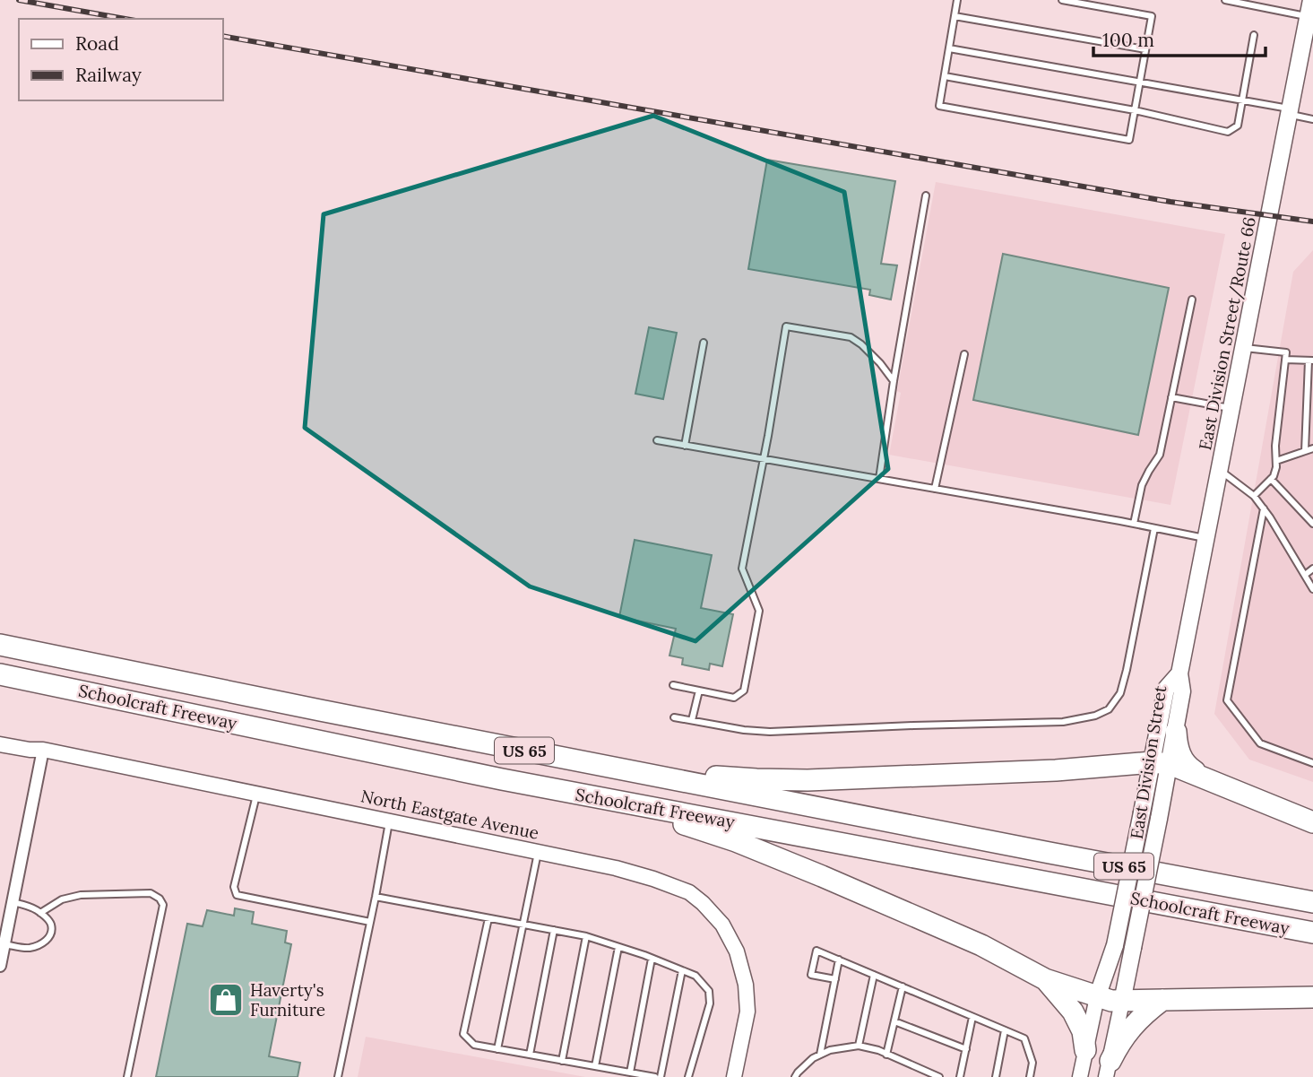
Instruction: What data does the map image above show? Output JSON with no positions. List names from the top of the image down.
{
  "streets": {
    "highway": ["Schoolcraft Freeway", "US 65"],
    "main road": ["East Division Street/Route 66", "East Division Street"],
    "street": ["North Eastgate Avenue"]
  },
  "crossings": [
    ["East Division Street/Route 66", "East Division Street"]
  ],
  "places": {
    "shop": ["Haverty's Furniture"]
  },
  "legend": ["Road", "Railway"],
  "scale_bar": "100 m"
}
